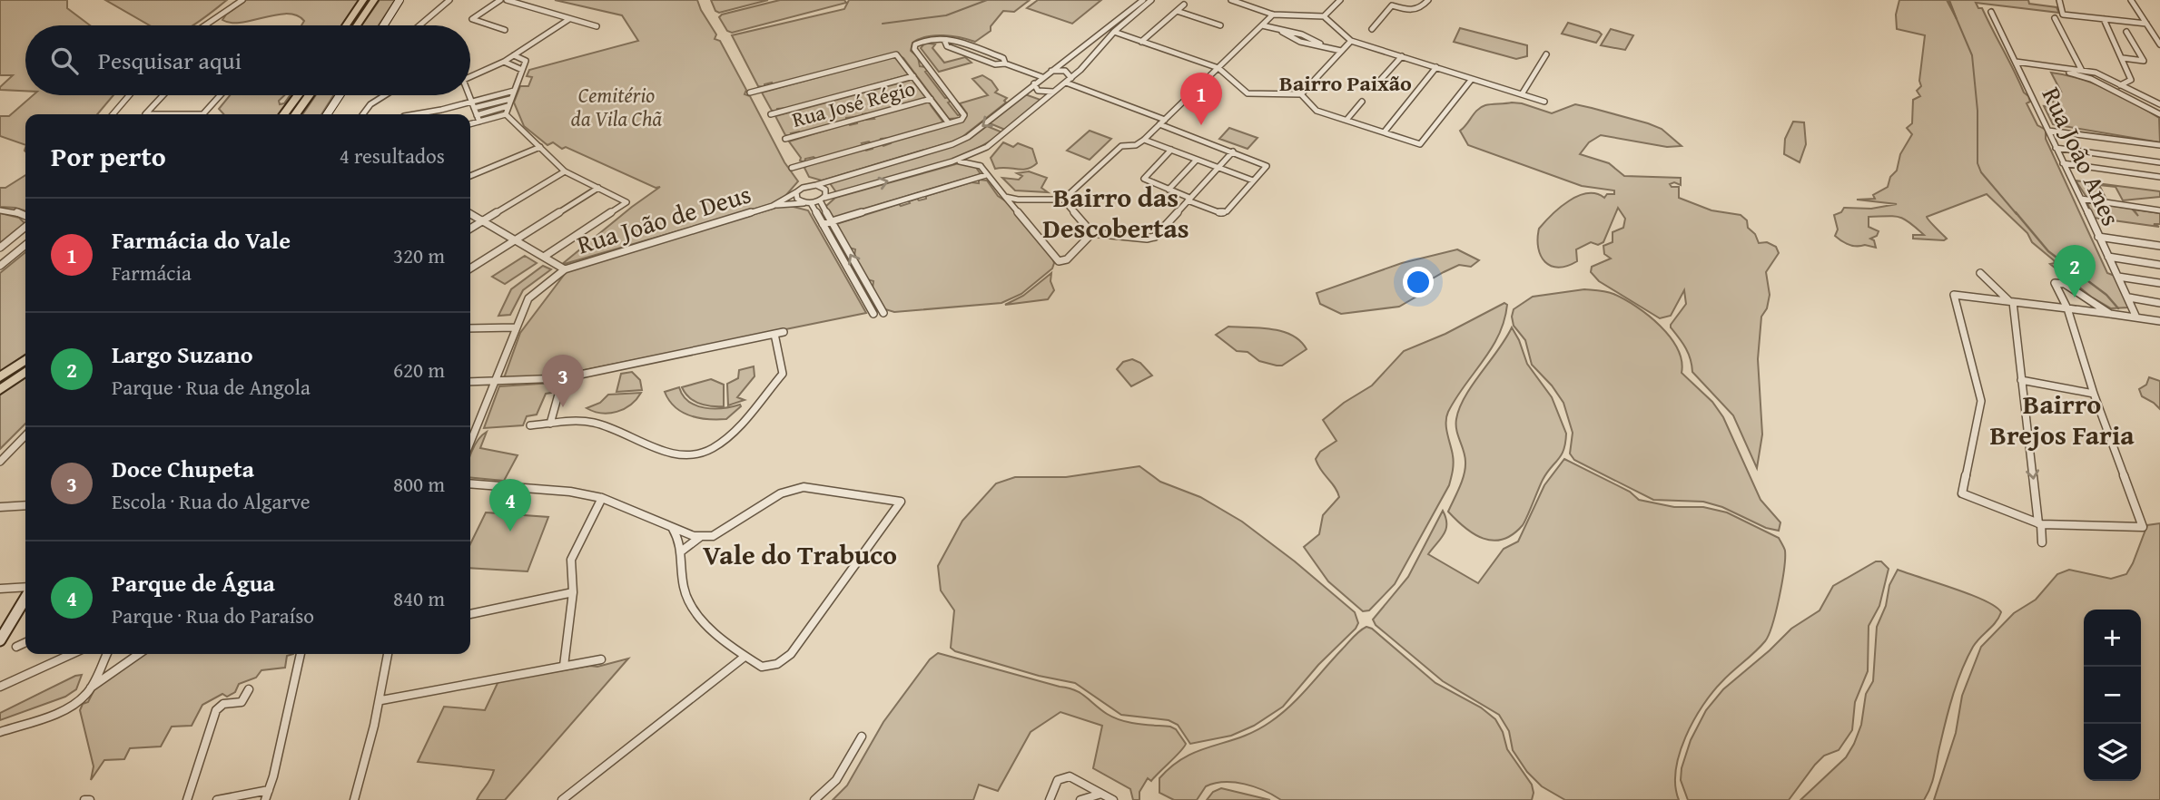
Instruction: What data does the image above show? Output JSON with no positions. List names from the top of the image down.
{
  "streets": {
    "street": ["Rua José Régio", "Rua João Anes", "Rua João de Deus"]
  },
  "districts": [
    "Bairro Paixão",
    "Bairro das Descobertas",
    "Bairro Brejos Faria",
    "Vale do Trabuco"
  ],
  "parks": ["Cemitério da Vila Chã"],
  "page": {
    "search": "Pesquisar aqui",
    "pins": [
      "1",
      "2",
      "3",
      "4"
    ],
    "heading": ["Por perto", "4 resultados"],
    "list": [
      {
        "mark": "1",
        "name": "Farmácia do Vale",
        "note": "Farmácia",
        "value": "320 m"
      },
      {
        "mark": "2",
        "name": "Largo Suzano",
        "note": "Parque · Rua de Angola",
        "value": "620 m"
      },
      {
        "mark": "3",
        "name": "Doce Chupeta",
        "note": "Escola · Rua do Algarve",
        "value": "800 m"
      },
      {
        "mark": "4",
        "name": "Parque de Água",
        "note": "Parque · Rua do Paraíso",
        "value": "840 m"
      }
    ],
    "map_buttons": ["+", "−"]
  }
}
